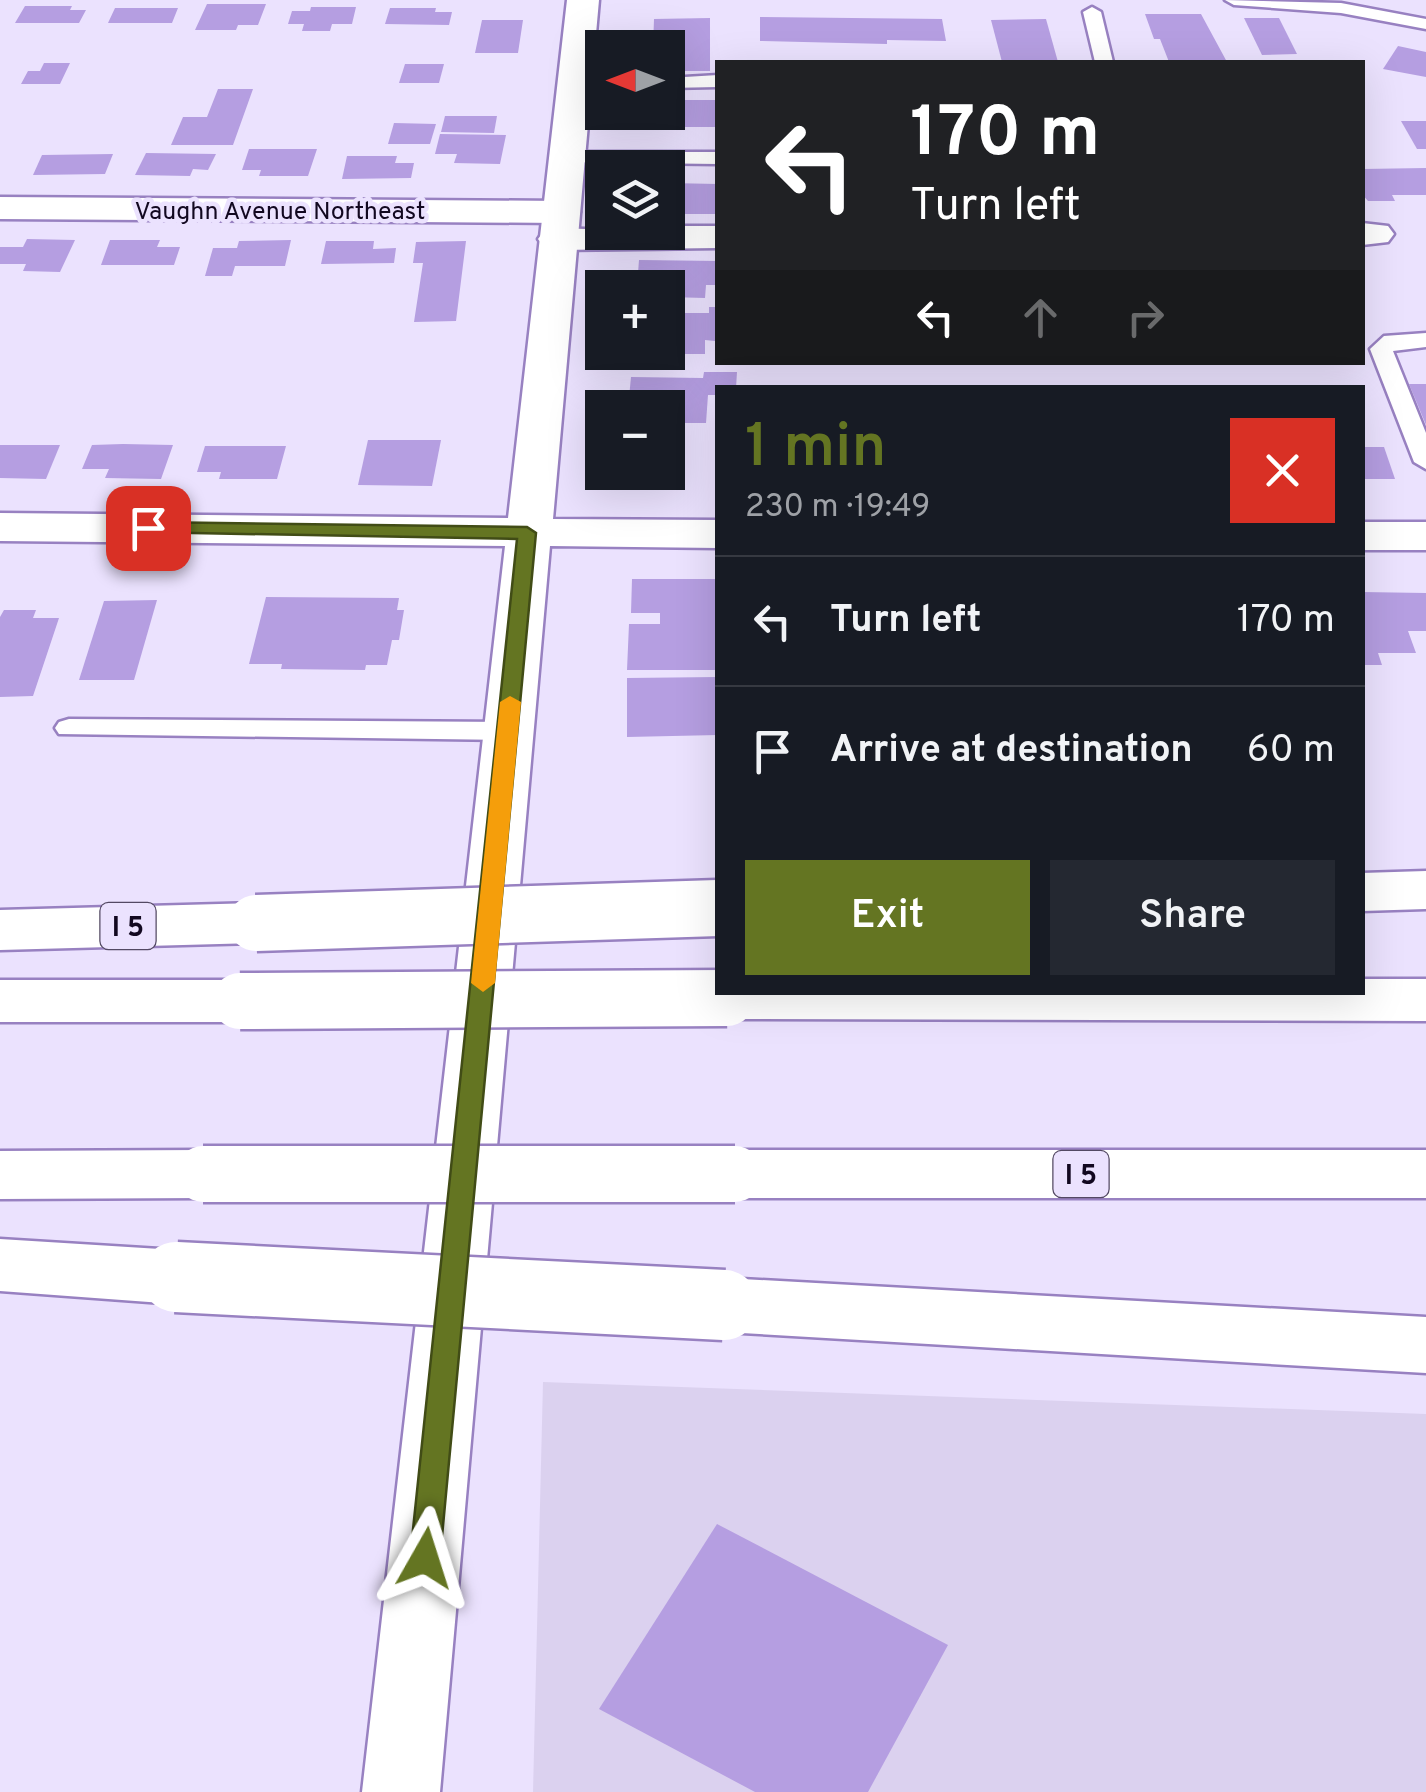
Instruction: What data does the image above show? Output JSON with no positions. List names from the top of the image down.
{
  "streets": {
    "main road": ["Vaughn Avenue Northeast", "I 5"]
  },
  "north": "left",
  "page": {
    "map_buttons": ["+", "−"],
    "turn": ["170 m", "Turn left"],
    "heading": ["1 min", "230 m · 19:49"],
    "list": [
      {
        "name": "Turn left",
        "value": "170 m"
      },
      {
        "name": "Arrive at destination",
        "value": "60 m"
      }
    ],
    "buttons": ["Exit", "Share"]
  }
}
